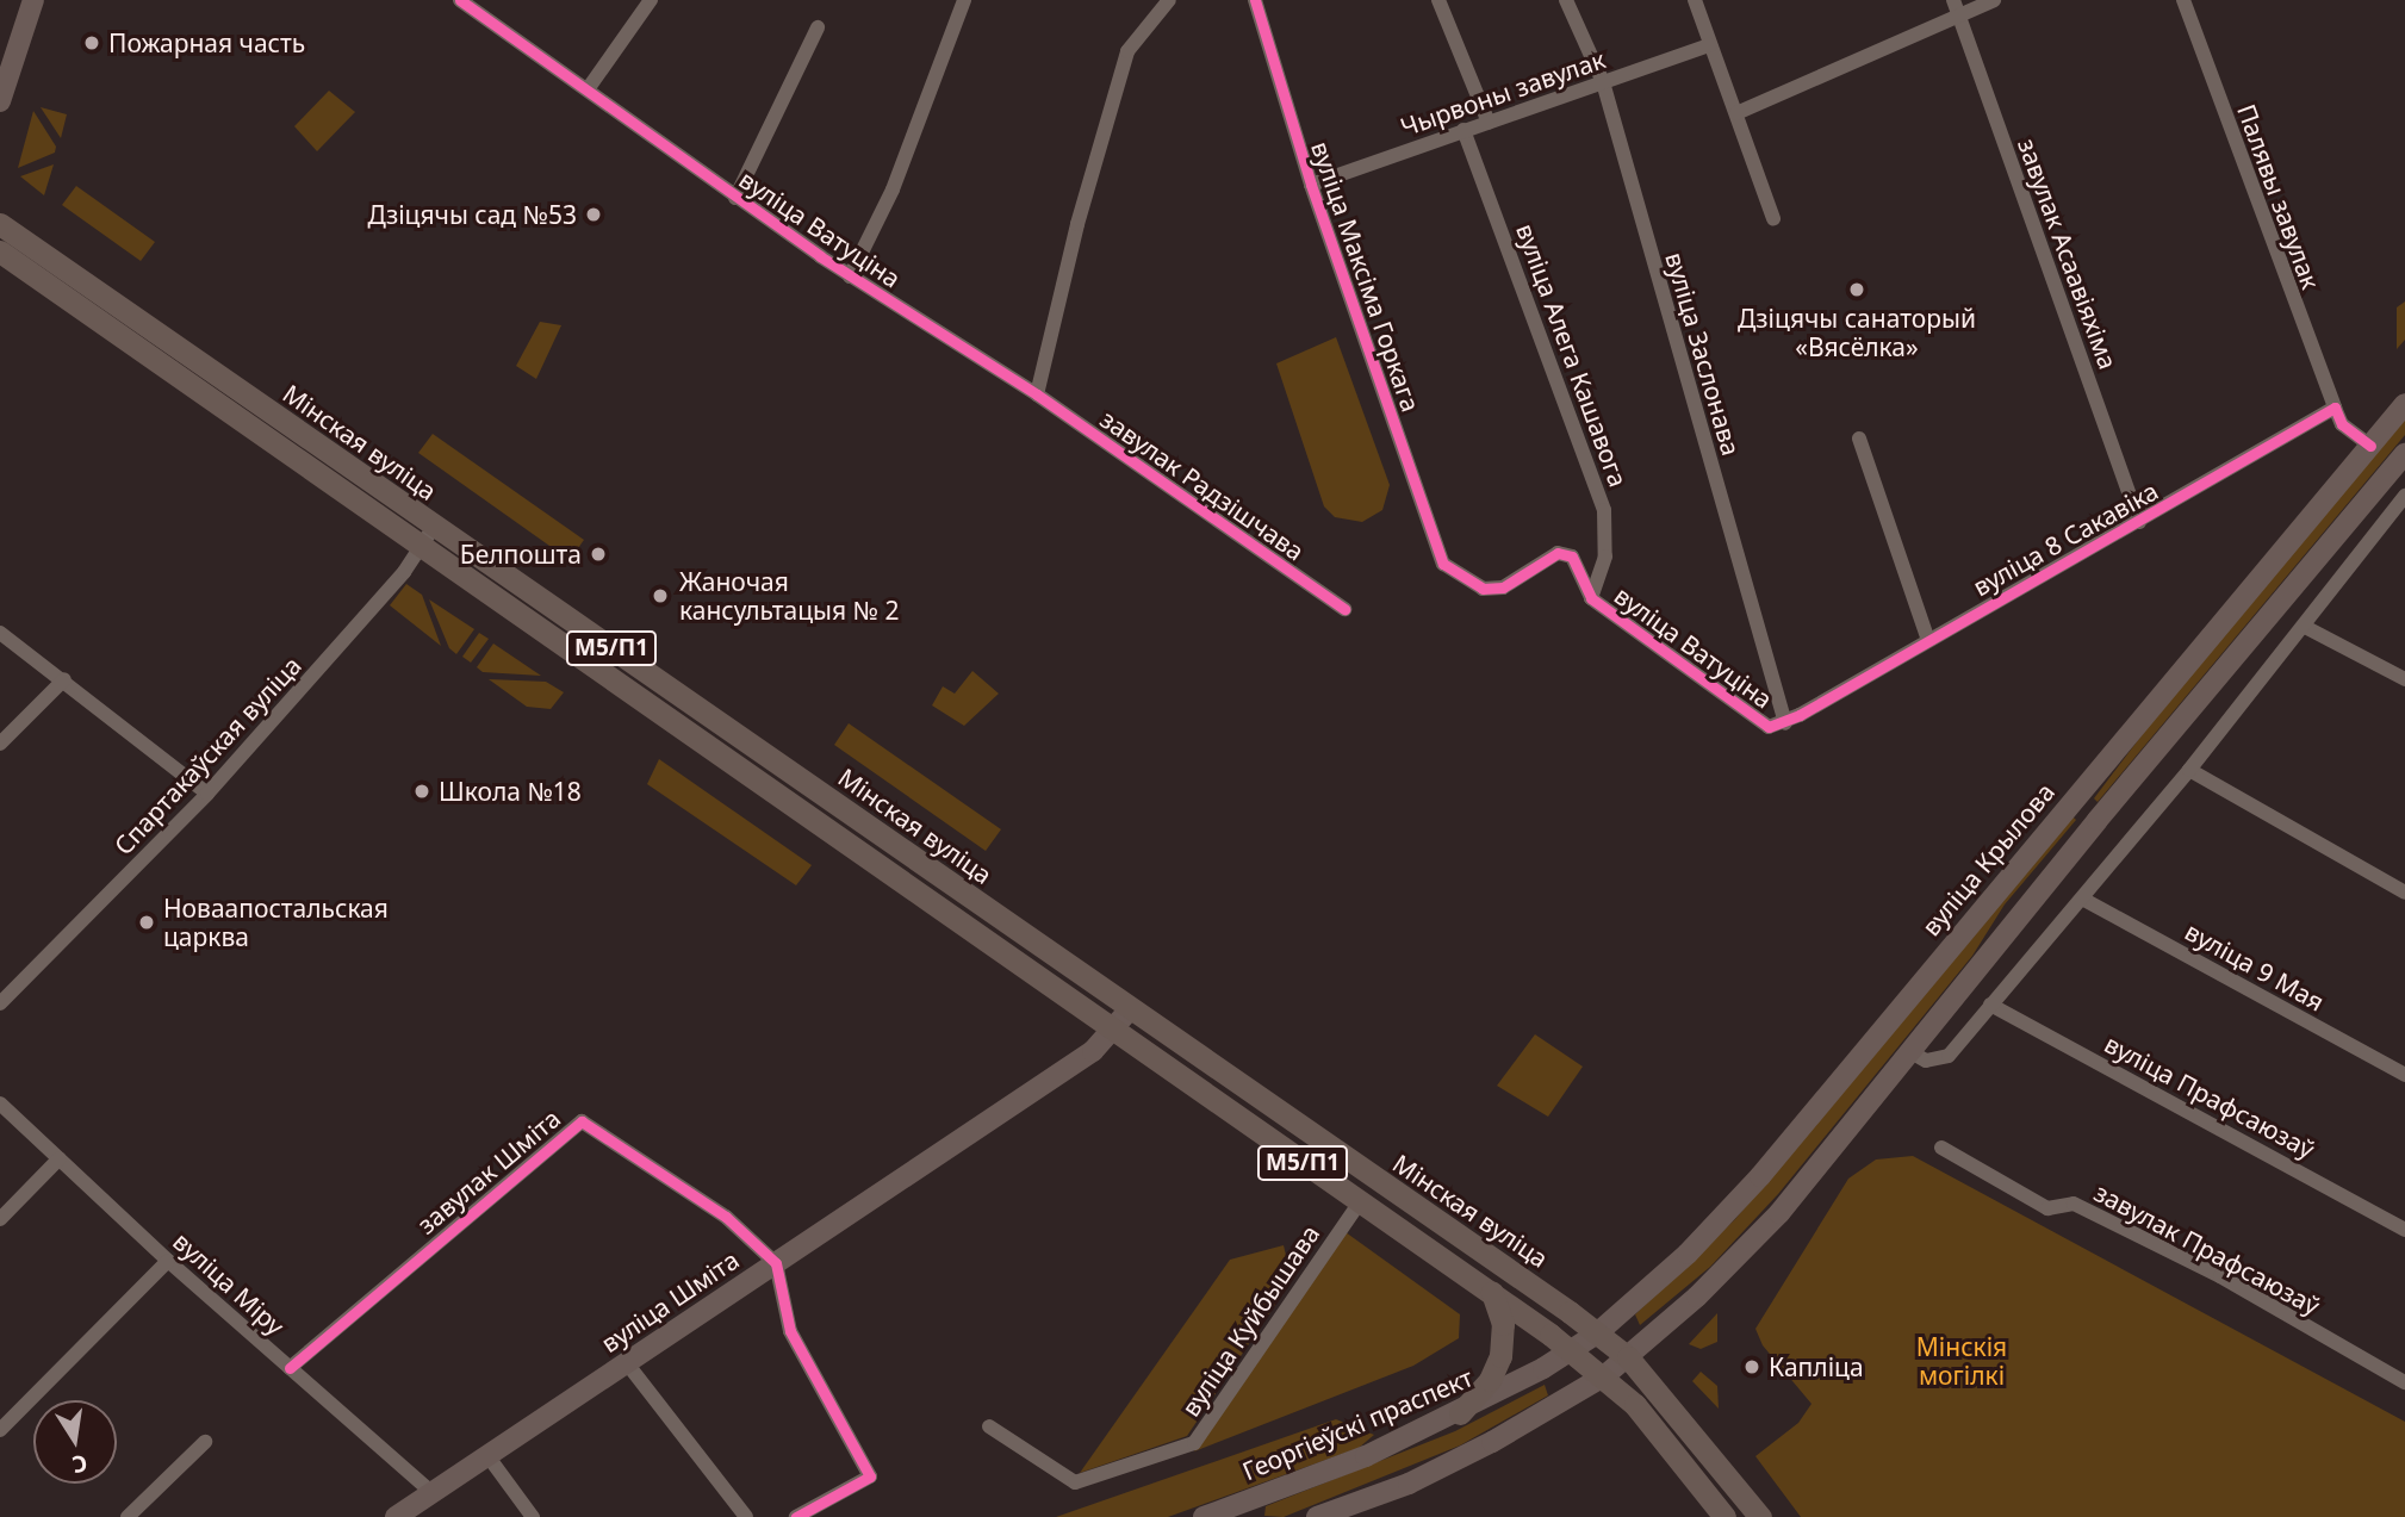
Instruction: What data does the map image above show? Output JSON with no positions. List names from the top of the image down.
{
  "streets": {
    "main road": [
      "Мінская вуліца",
      "М5/П1",
      "вуліца Крылова",
      "вуліца Шміта",
      "Георгіеўскі праспект"
    ],
    "street": [
      "Чырвоны завулак",
      "Палявы завулак",
      "вуліца Ватуціна",
      "завулак Асаавіяхіма",
      "вуліца Максіма Горкага",
      "вуліца Заслонава",
      "вуліца Алега Кашавога",
      "завулак Радзішчава",
      "вуліца 8 Сакавіка",
      "Спартакаўская вуліца",
      "вуліца 9 Мая",
      "вуліца Прафсаюзаў",
      "завулак Шміта",
      "завулак Прафсаюзаў",
      "вуліца Міру",
      "вуліца Куйбышава"
    ]
  },
  "crossings": [
    ["Чырвоны завулак", "вуліца Максіма Горкага"],
    ["Чырвоны завулак", "вуліца Заслонава"],
    ["Чырвоны завулак", "вуліца Алега Кашавога"],
    ["Палявы завулак", "вуліца 8 Сакавіка"],
    ["вуліца Ватуціна", "вуліца Максіма Горкага"],
    ["вуліца Ватуціна", "вуліца Алега Кашавога"],
    ["вуліца Ватуціна", "завулак Радзішчава"],
    ["вуліца Ватуціна", "вуліца 8 Сакавіка"],
    ["завулак Асаавіяхіма", "вуліца 8 Сакавіка"],
    ["вуліца Заслонава", "вуліца 8 Сакавіка"],
    ["Мінская вуліца", "Спартакаўская вуліца"],
    ["Мінская вуліца", "вуліца Крылова"],
    ["Мінская вуліца", "вуліца Шміта"],
    ["Мінская вуліца", "вуліца Куйбышава"],
    ["Мінская вуліца", "Георгіеўскі праспект"],
    ["вуліца Крылова", "Георгіеўскі праспект"],
    ["завулак Шміта", "вуліца Міру"],
    ["завулак Шміта", "вуліца Шміта"],
    ["вуліца Міру", "вуліца Шміта"]
  ],
  "parks": ["Мінскія могілкі"],
  "places": [
    "Пожарная часть",
    "Дзіцячы сад №53",
    "Дзіцячы санаторый «Вясёлка»",
    "Белпошта",
    "Жаночая кансультацыя № 2",
    "Школа №18",
    "Новаапостальская царква",
    "Капліца"
  ],
  "north": "bottom"
}
